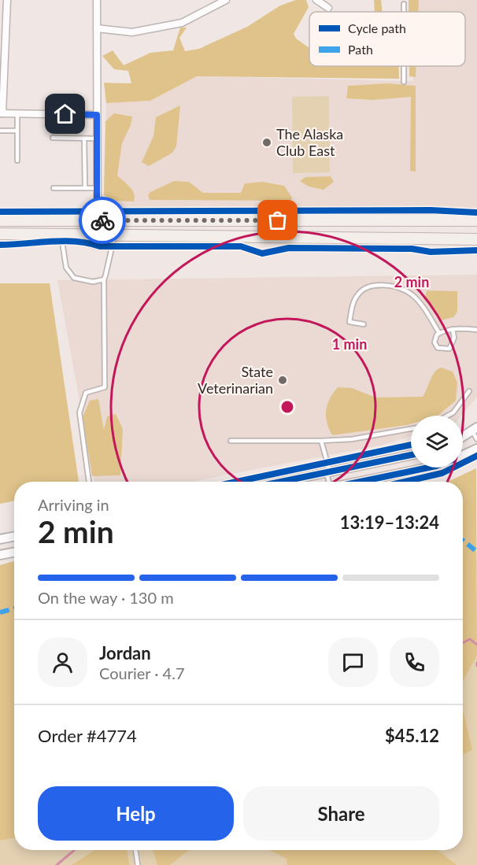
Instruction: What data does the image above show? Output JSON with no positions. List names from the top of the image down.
{
  "places": ["The Alaska Club East", "State Veterinarian"],
  "legend": ["Cycle path", "Path"],
  "page": {
    "heading": ["2 min", "Arriving in", "13:19–13:24"],
    "panel": [
      "Jordan",
      "Courier · 4.7",
      "Order #4774",
      "$45.12"
    ],
    "bar": "On the way · 130 m",
    "buttons": ["Help", "Share"]
  },
  "rings": ["2 min", "1 min"]
}
